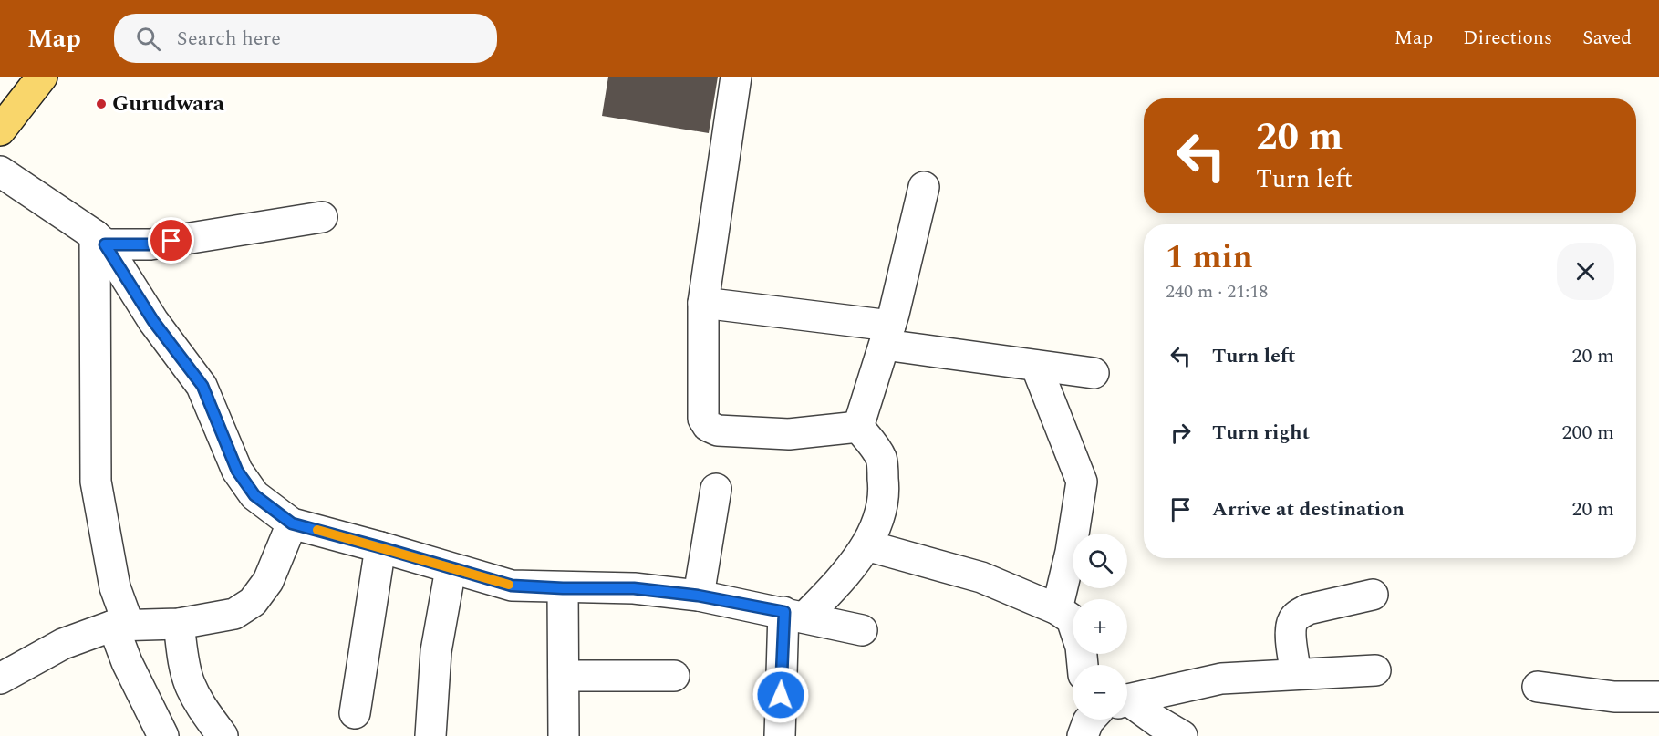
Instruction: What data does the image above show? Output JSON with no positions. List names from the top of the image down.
{
  "places": ["Gurudwara"],
  "page": {
    "header": "Map",
    "search": "Search here",
    "nav": ["Map", "Directions", "Saved"],
    "turn": ["20 m", "Turn left"],
    "heading": ["1 min", "240 m · 21:18"],
    "list": [
      {
        "name": "Turn left",
        "value": "20 m"
      },
      {
        "name": "Turn right",
        "value": "200 m"
      },
      {
        "name": "Arrive at destination",
        "value": "20 m"
      }
    ],
    "map_buttons": ["+", "−"]
  }
}
